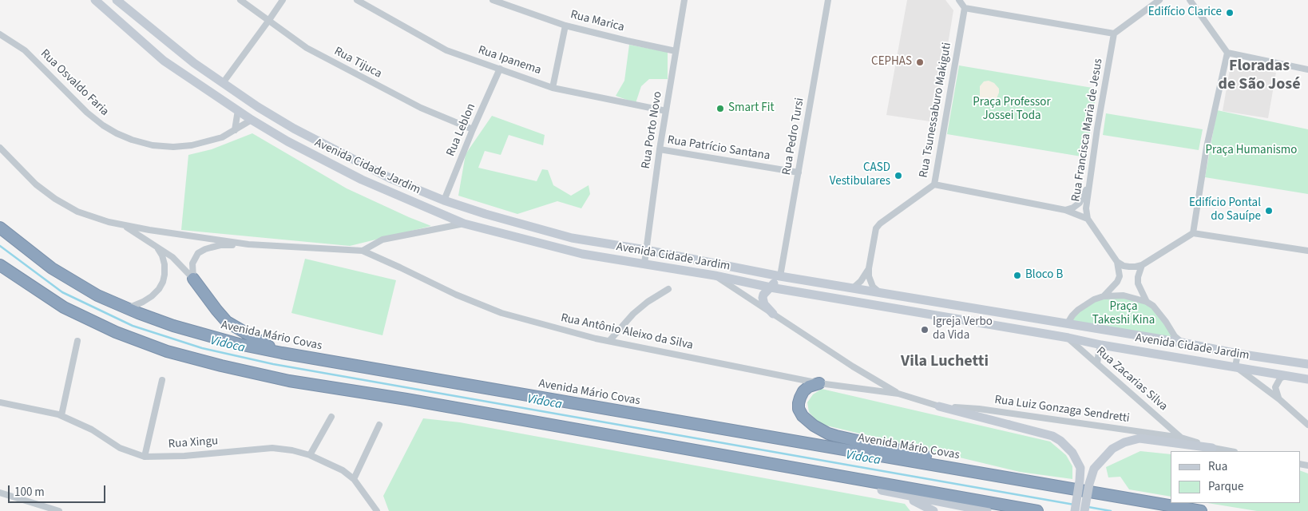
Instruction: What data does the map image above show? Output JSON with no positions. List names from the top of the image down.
{
  "streets": {
    "highway": ["Avenida Mário Covas"],
    "main road": ["Avenida Cidade Jardim"],
    "street": [
      "Rua Marica",
      "Rua Ipanema",
      "Rua Tijuca",
      "Rua Osvaldo Faria",
      "Rua Tsunessaburo Makiguti",
      "Rua Leblon",
      "Rua Porto Novo",
      "Rua Francisca Maria de Jesus",
      "Rua Pedro Tursi",
      "Rua Patrício Santana",
      "Rua Antônio Aleixo da Silva",
      "Rua Zacarias Silva",
      "Rua Luiz Gonzaga Sendretti",
      "Rua Xingu"
    ]
  },
  "crossings": [
    ["Rua Marica", "Rua Porto Novo"],
    ["Rua Ipanema", "Rua Leblon"],
    ["Rua Ipanema", "Rua Porto Novo"],
    ["Rua Tijuca", "Rua Leblon"],
    ["Rua Osvaldo Faria", "Avenida Cidade Jardim"],
    ["Rua Leblon", "Avenida Cidade Jardim"],
    ["Rua Porto Novo", "Rua Patrício Santana"],
    ["Rua Porto Novo", "Avenida Cidade Jardim"],
    ["Rua Pedro Tursi", "Rua Patrício Santana"],
    ["Rua Pedro Tursi", "Avenida Cidade Jardim"],
    ["Avenida Cidade Jardim", "Rua Zacarias Silva"],
    ["Rua Antônio Aleixo da Silva", "Rua Luiz Gonzaga Sendretti"],
    ["Rua Zacarias Silva", "Rua Luiz Gonzaga Sendretti"]
  ],
  "districts": ["Floradas de São José", "Vila Luchetti"],
  "water": ["Vidoca"],
  "parks": ["Praça Professor Jossei Toda", "Praça Humanismo", "Praça Takeshi Kina"],
  "places": [
    "Edifício Clarice",
    "CEPHAS",
    "Smart Fit",
    "CASD Vestibulares",
    "Edifício Pontal do Sauípe",
    "Bloco B",
    "Igreja Verbo da Vida"
  ],
  "legend": ["Rua", "Parque"],
  "scale_bar": "100 m"
}
